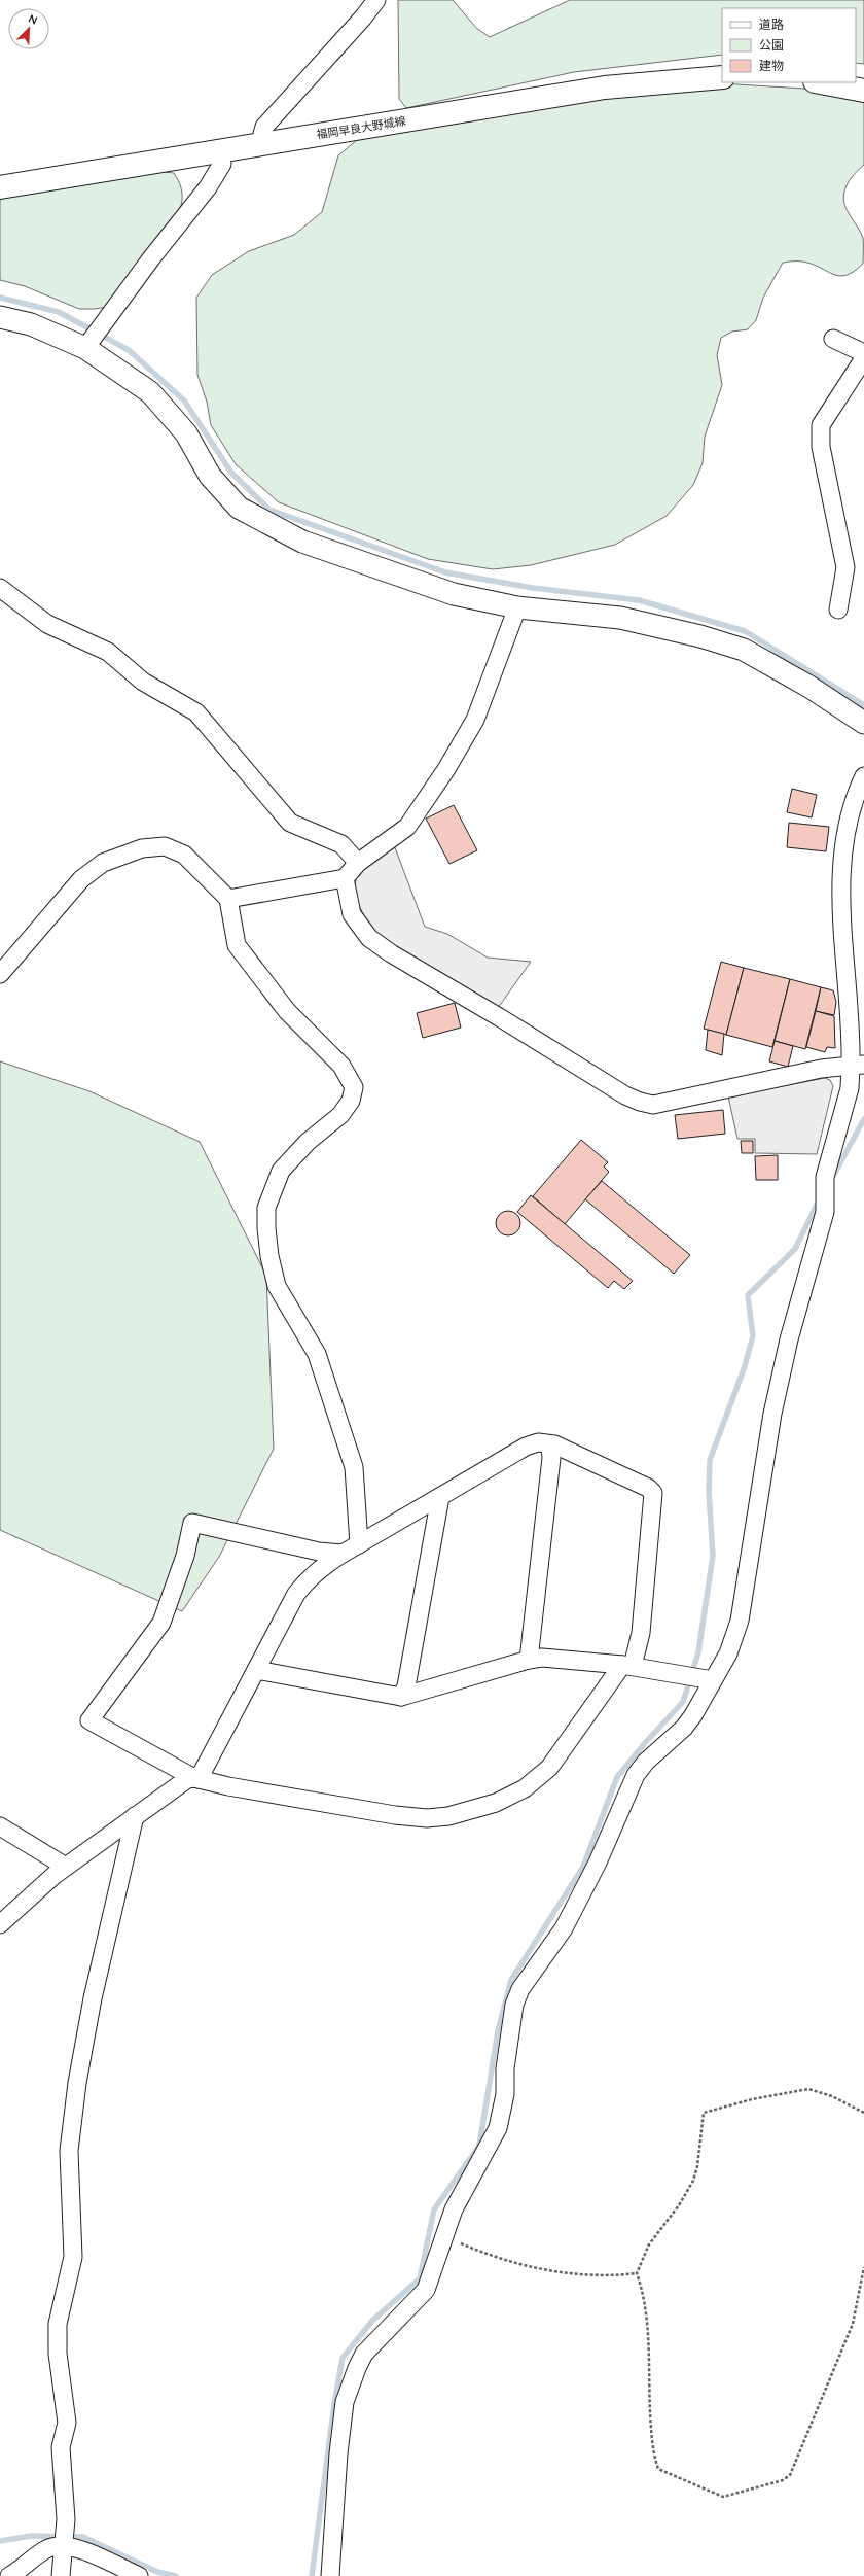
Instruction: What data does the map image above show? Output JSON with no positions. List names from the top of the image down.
{
  "streets": {
    "main road": ["福岡早良大野城線"]
  },
  "legend": ["道路", "公園", "建物"],
  "north": "top right"
}
